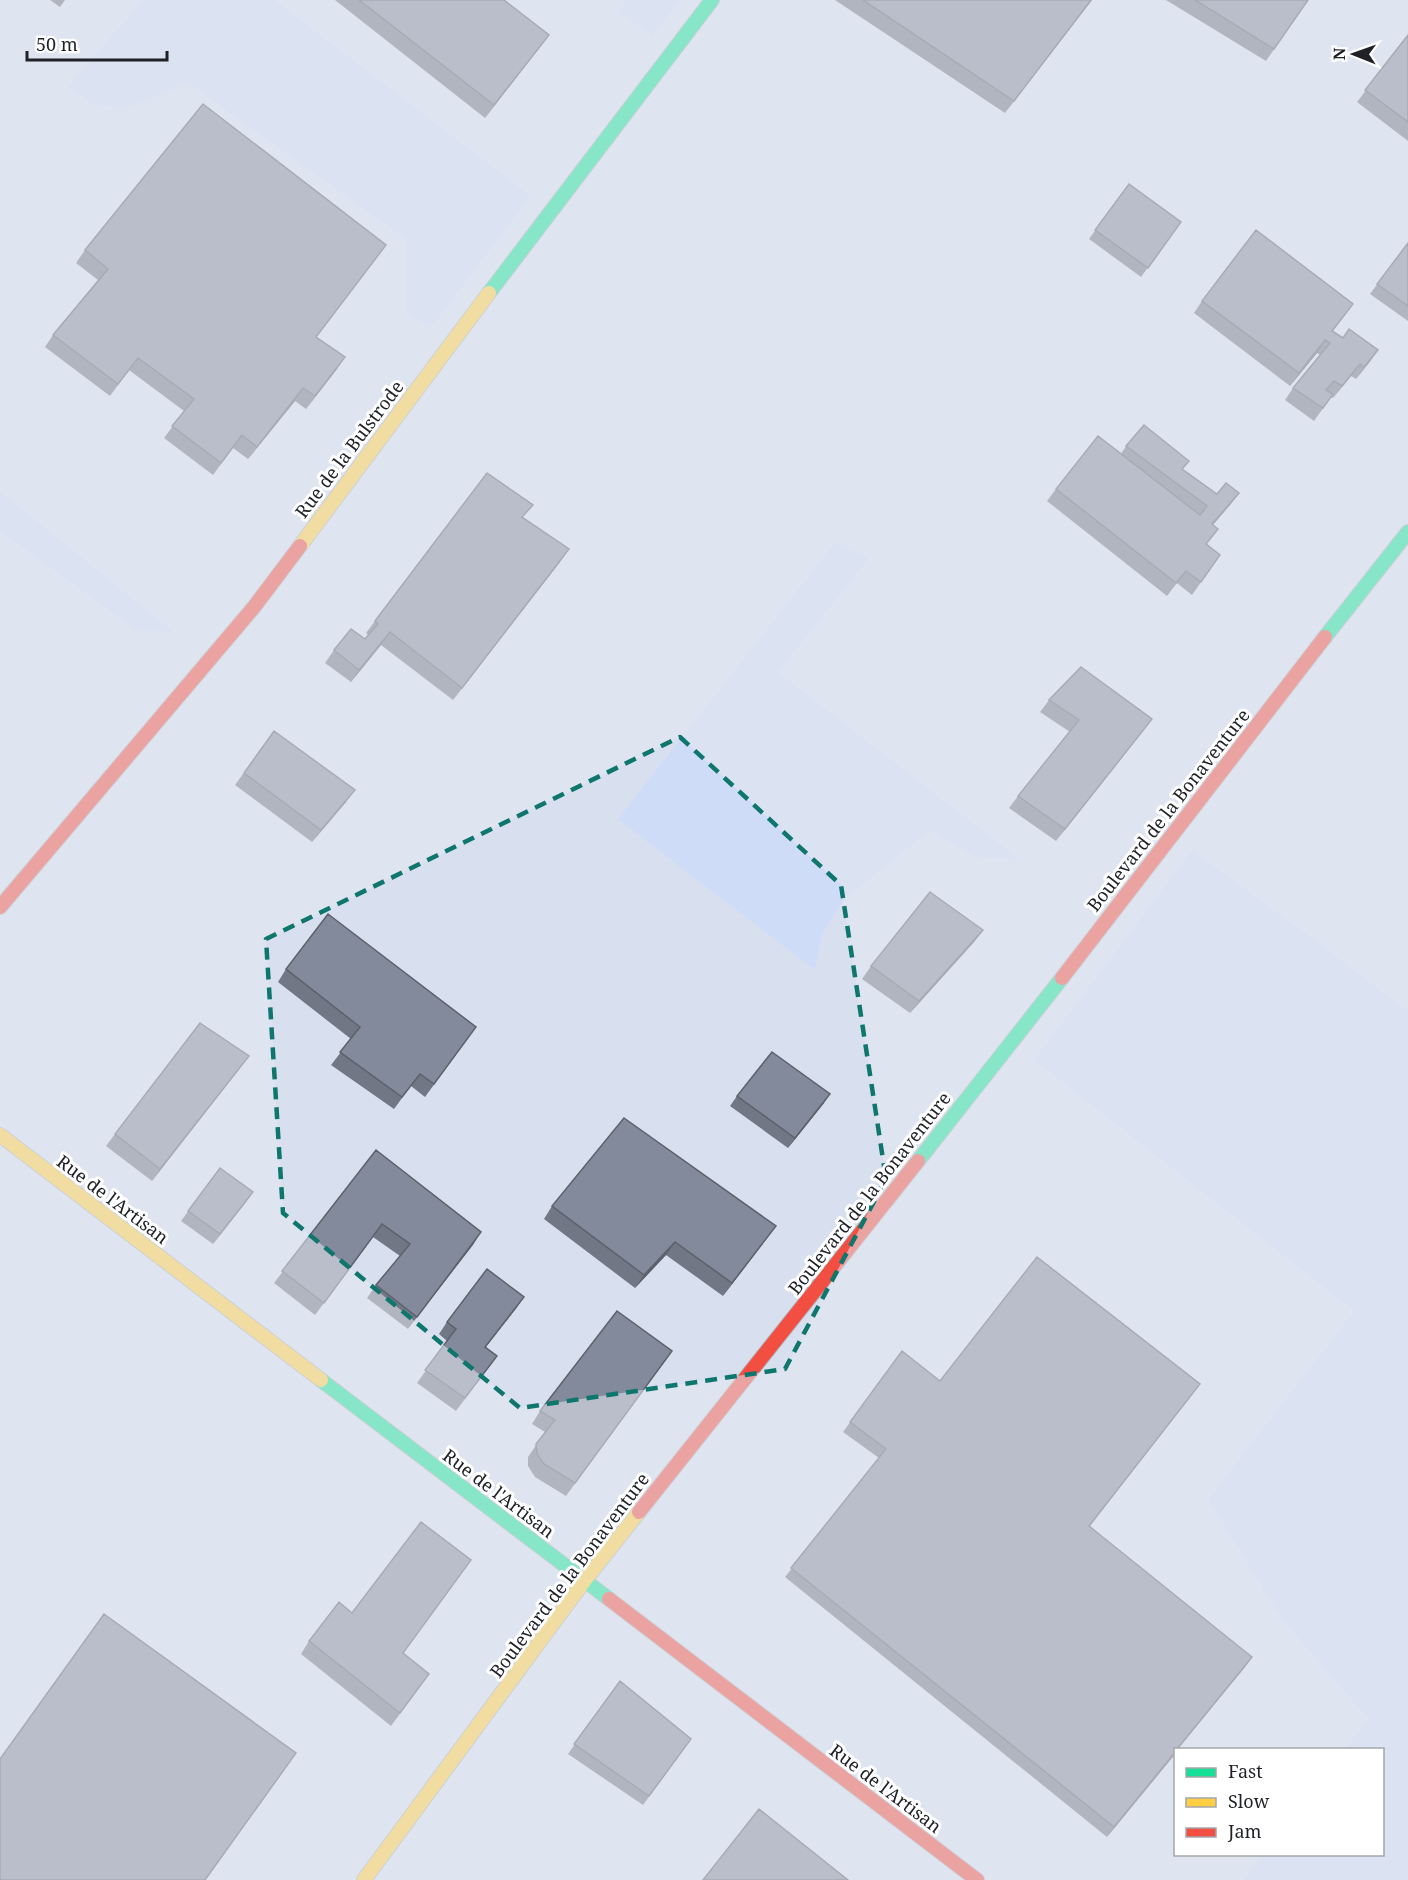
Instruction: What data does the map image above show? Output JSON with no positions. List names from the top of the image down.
{
  "streets": {
    "street": ["Rue de la Bulstrode", "Boulevard de la Bonaventure", "Rue de l'Artisan"]
  },
  "crossings": [
    ["Boulevard de la Bonaventure", "Rue de l'Artisan"]
  ],
  "legend": ["Fast", "Slow", "Jam"],
  "scale_bar": "50 m",
  "north": "left"
}
